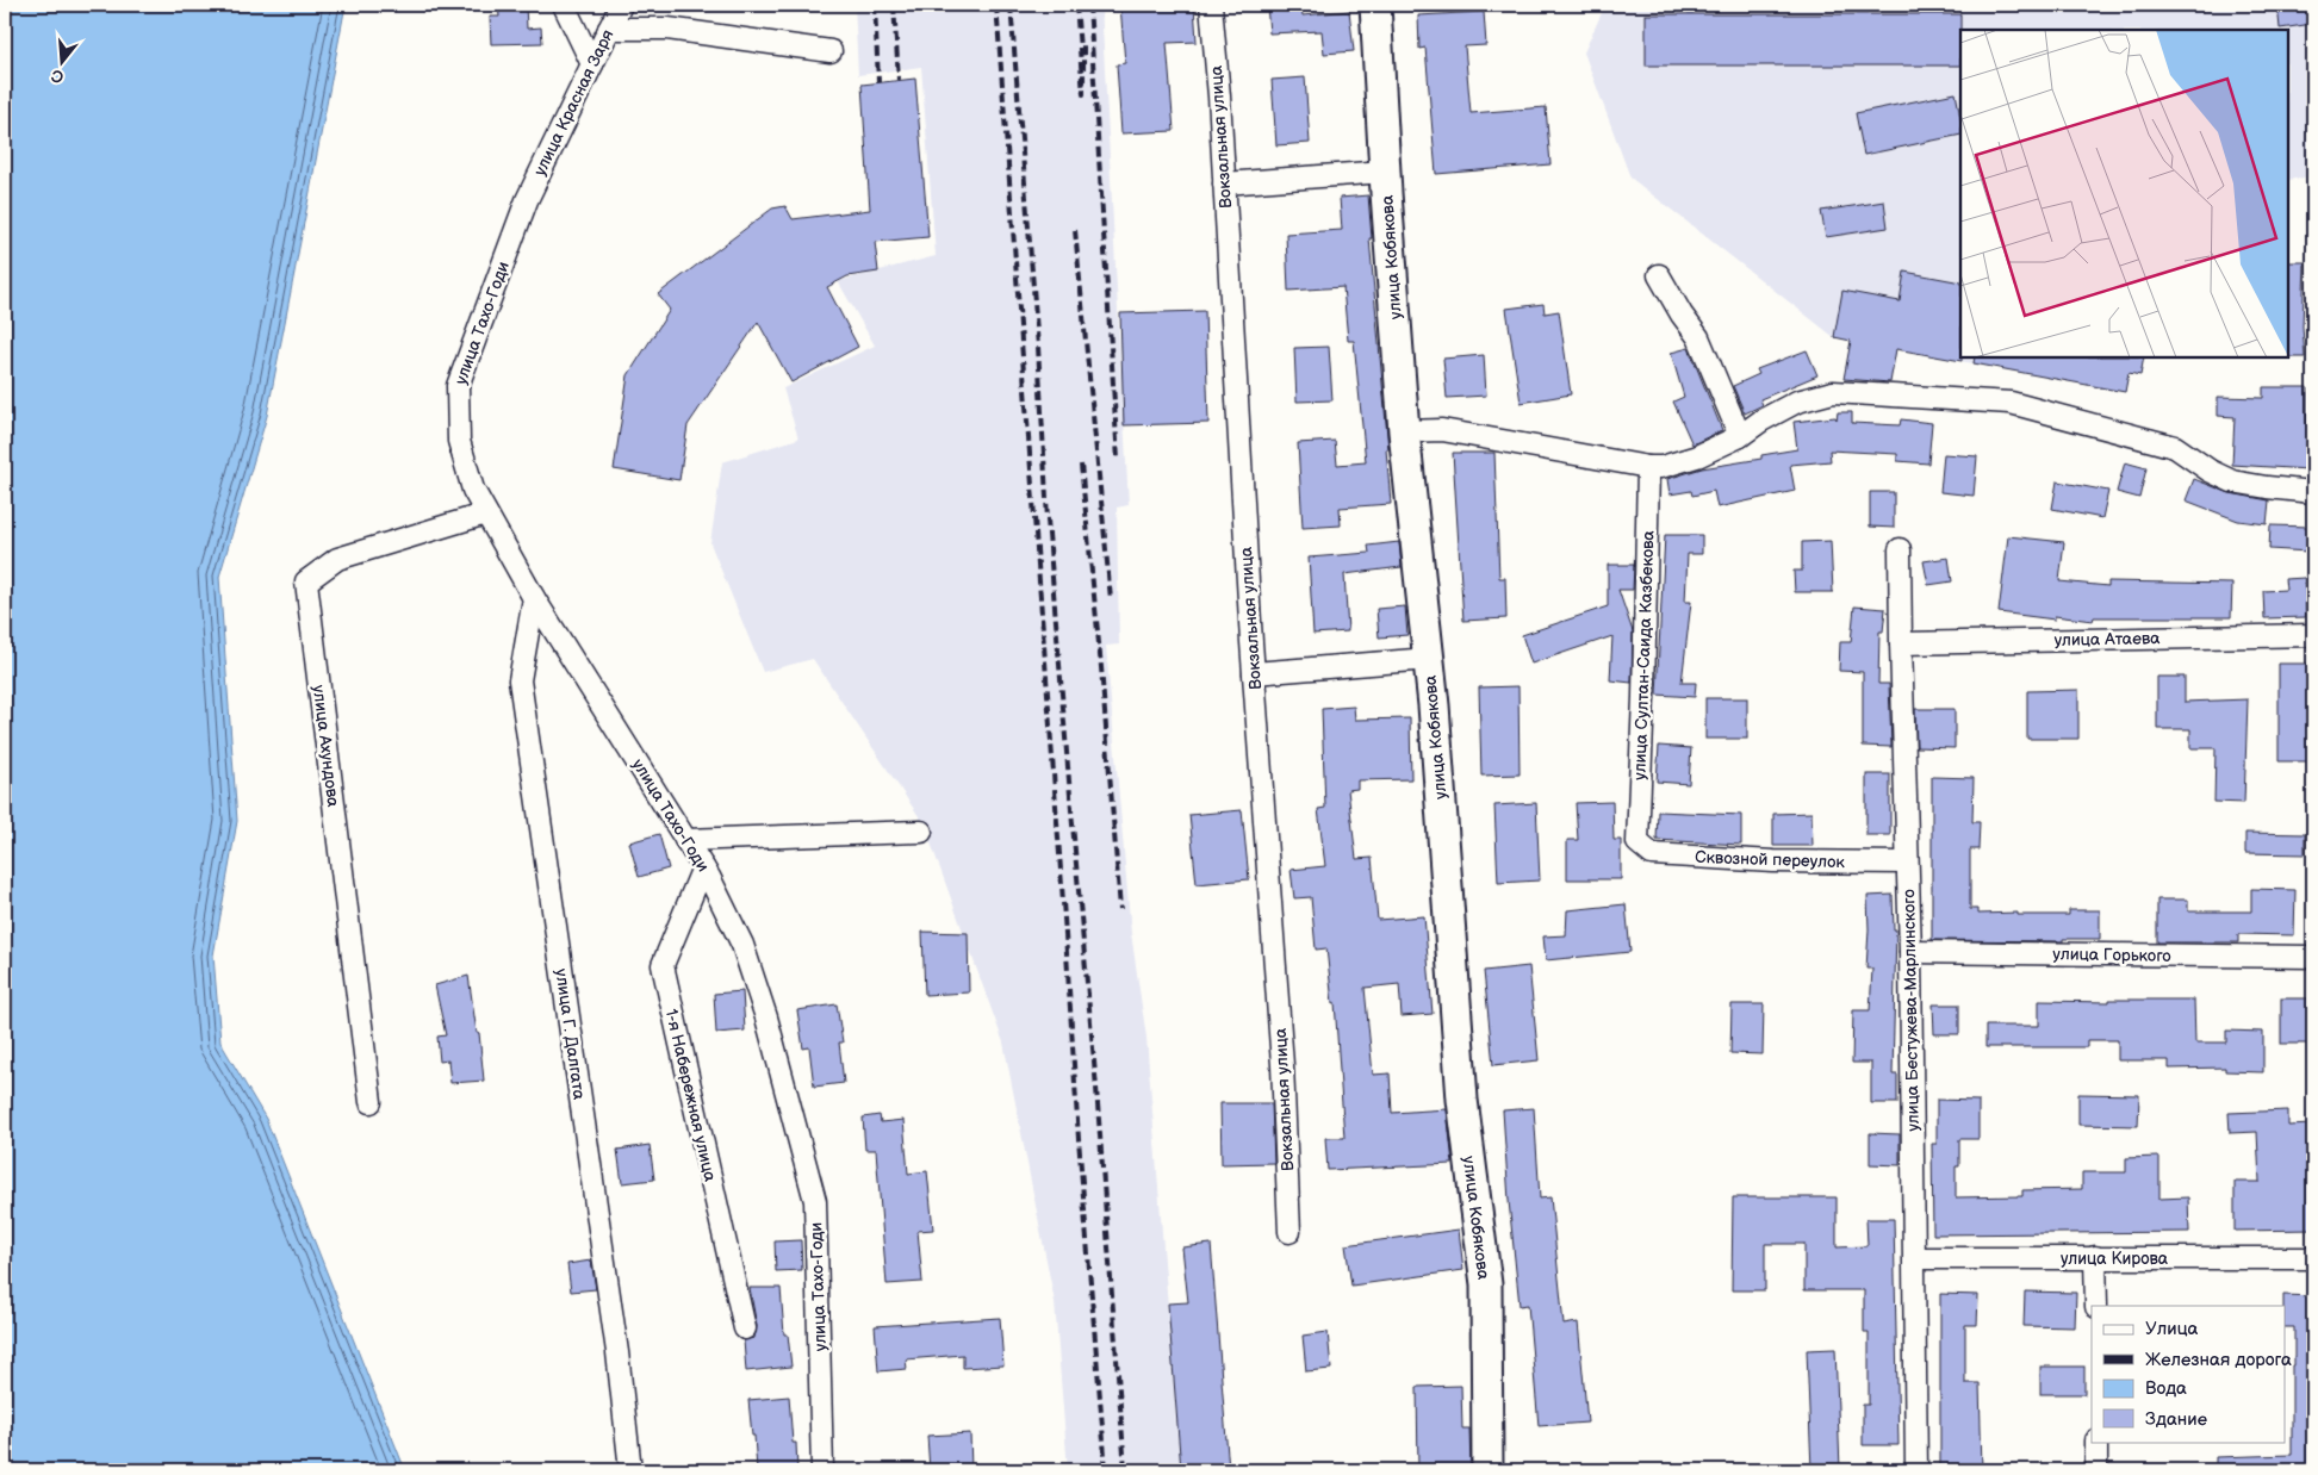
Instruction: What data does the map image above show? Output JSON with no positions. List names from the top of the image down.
{
  "streets": {
    "street": [
      "улица Красная Заря",
      "Вокзальная улица",
      "улица Кобякова",
      "улица Тахо-Годи",
      "улица Атаева",
      "улица Султан-Саида Казбекова",
      "улица Ахундова",
      "Сквозной переулок",
      "улица Горького",
      "улица Бестужева-Марлинского",
      "улица Г. Далгата",
      "1-я Набережная улица",
      "улица Кирова"
    ]
  },
  "crossings": [
    ["улица Красная Заря", "улица Тахо-Годи"],
    ["улица Тахо-Годи", "улица Ахундова"],
    ["улица Тахо-Годи", "улица Г. Далгата"],
    ["улица Тахо-Годи", "1-я Набережная улица"],
    ["улица Атаева", "улица Бестужева-Марлинского"],
    ["улица Султан-Саида Казбекова", "Сквозной переулок"],
    ["Сквозной переулок", "улица Бестужева-Марлинского"],
    ["улица Горького", "улица Бестужева-Марлинского"],
    ["улица Бестужева-Марлинского", "улица Кирова"]
  ],
  "legend": [
    "Улица",
    "Железная дорога",
    "Вода",
    "Здание"
  ],
  "north": "bottom"
}
